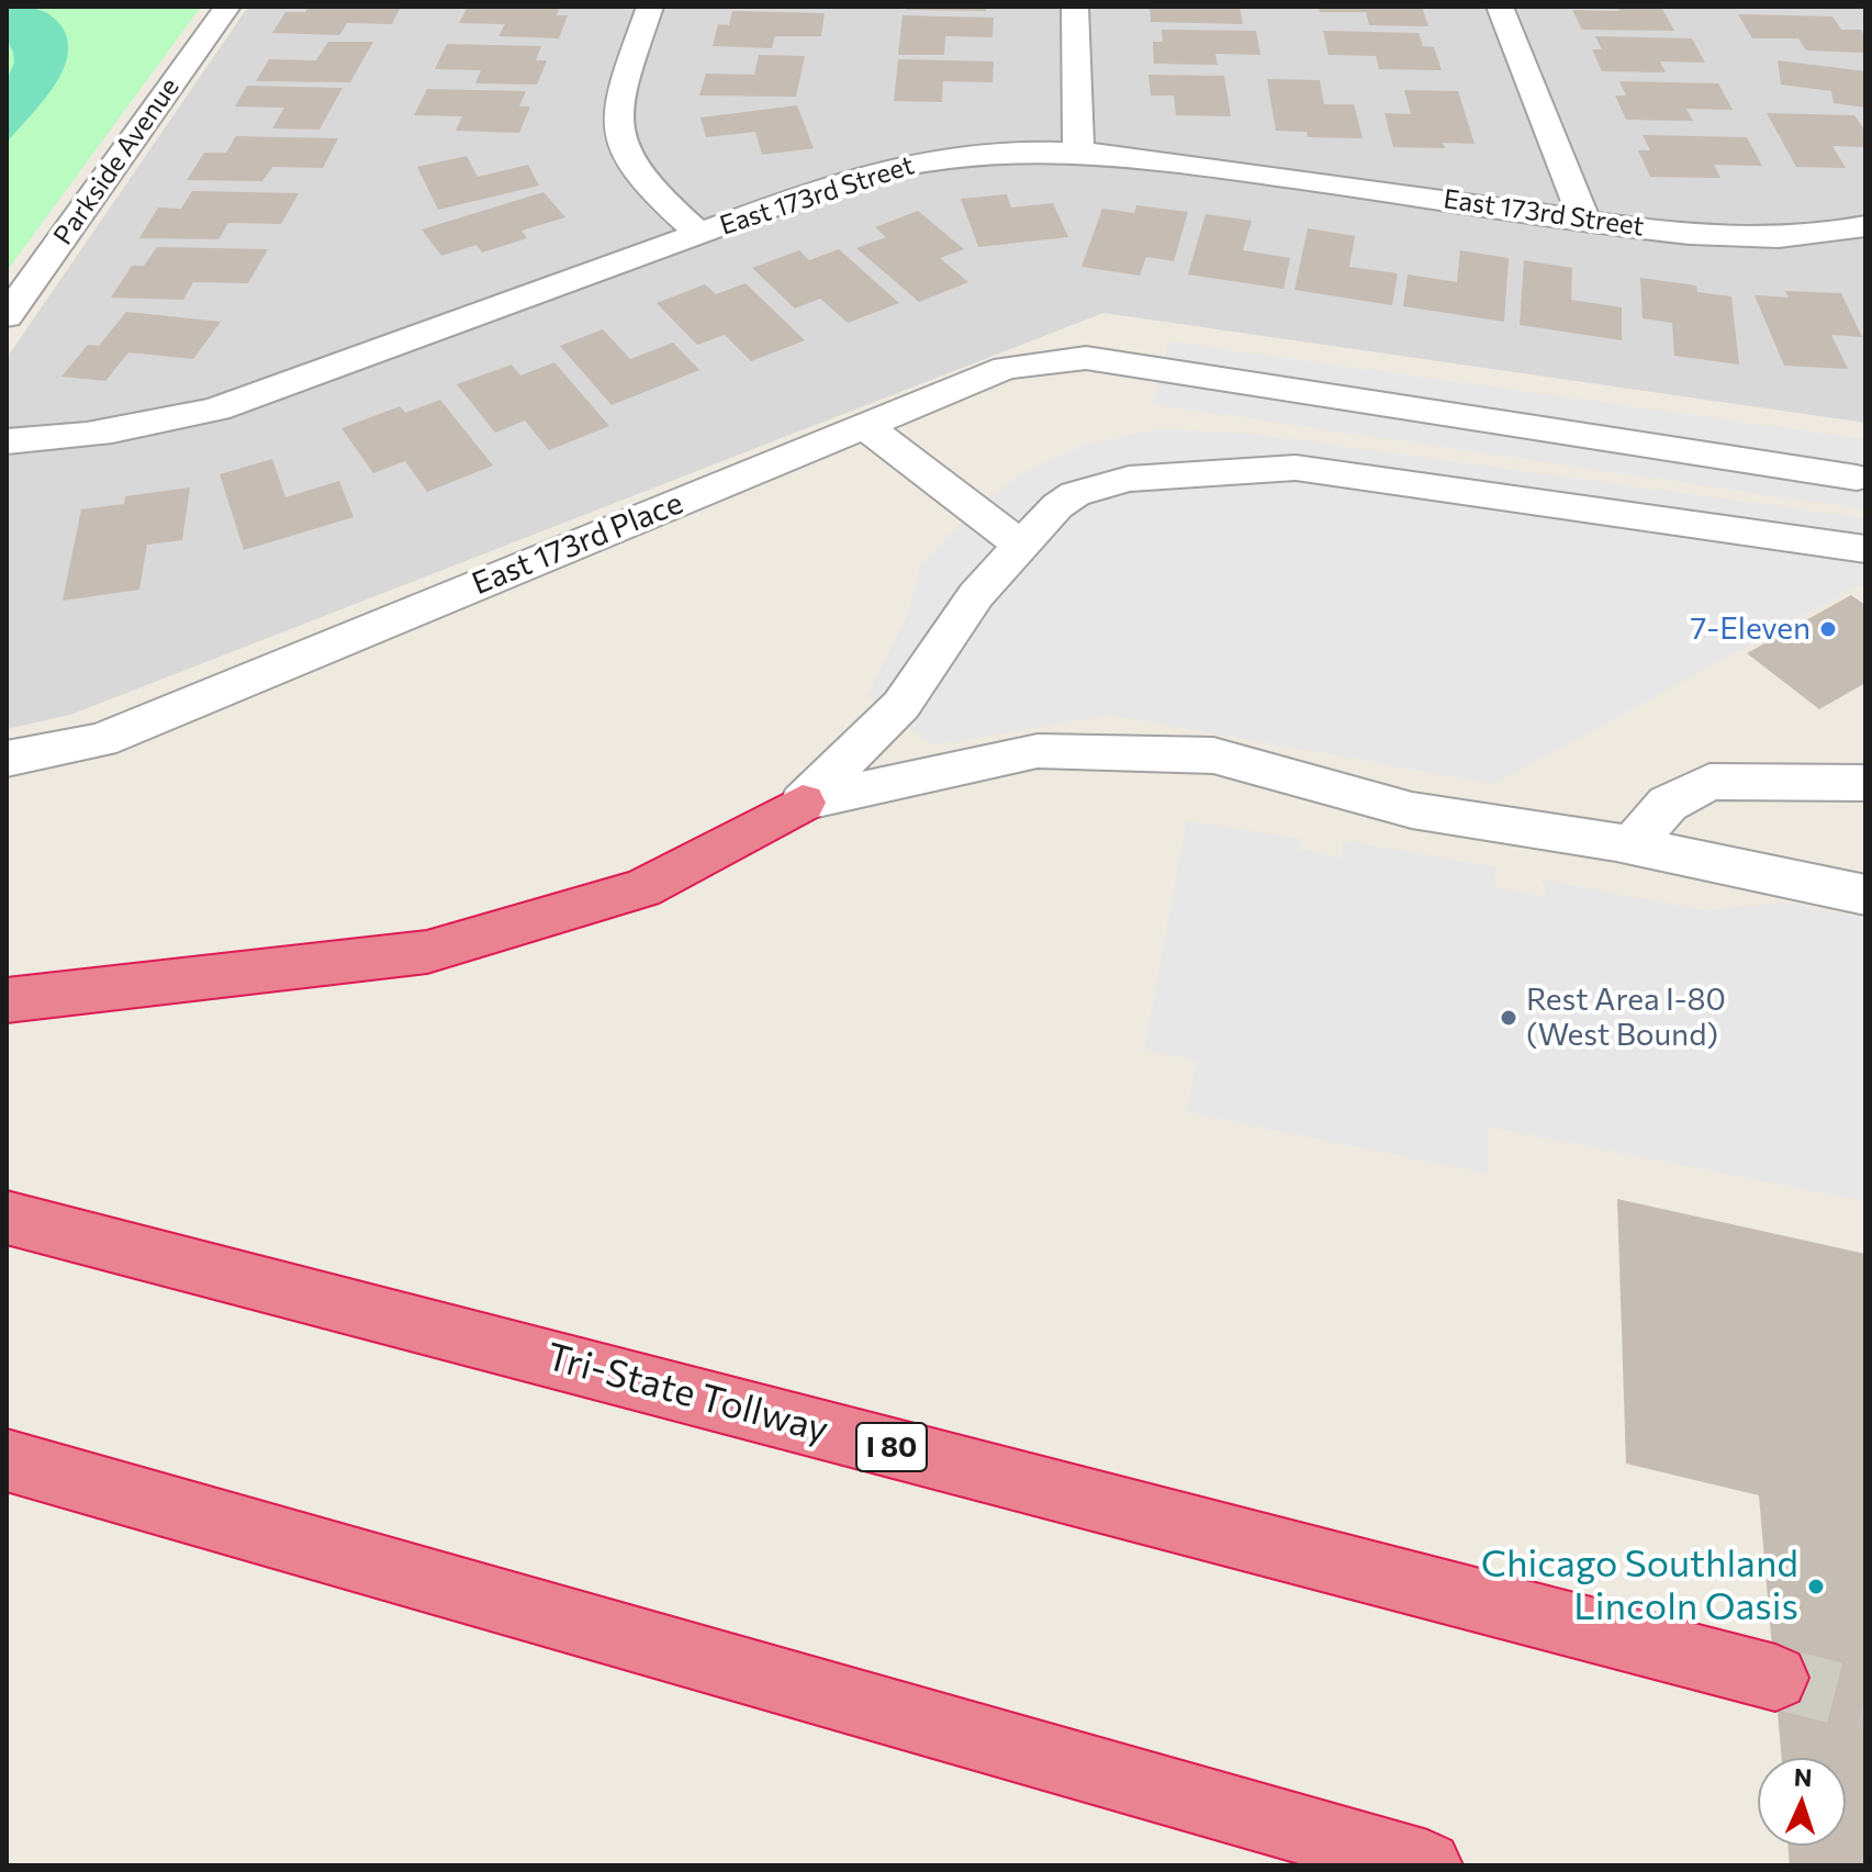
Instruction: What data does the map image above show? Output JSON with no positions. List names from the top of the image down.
{
  "streets": {
    "highway": ["Tri-State Tollway", "I 80"],
    "street": ["Parkside Avenue", "East 173rd Street", "East 173rd Place"]
  },
  "places": ["7-Eleven", "Rest Area I-80 (West Bound)", "Chicago Southland Lincoln Oasis"],
  "north": "top"
}
